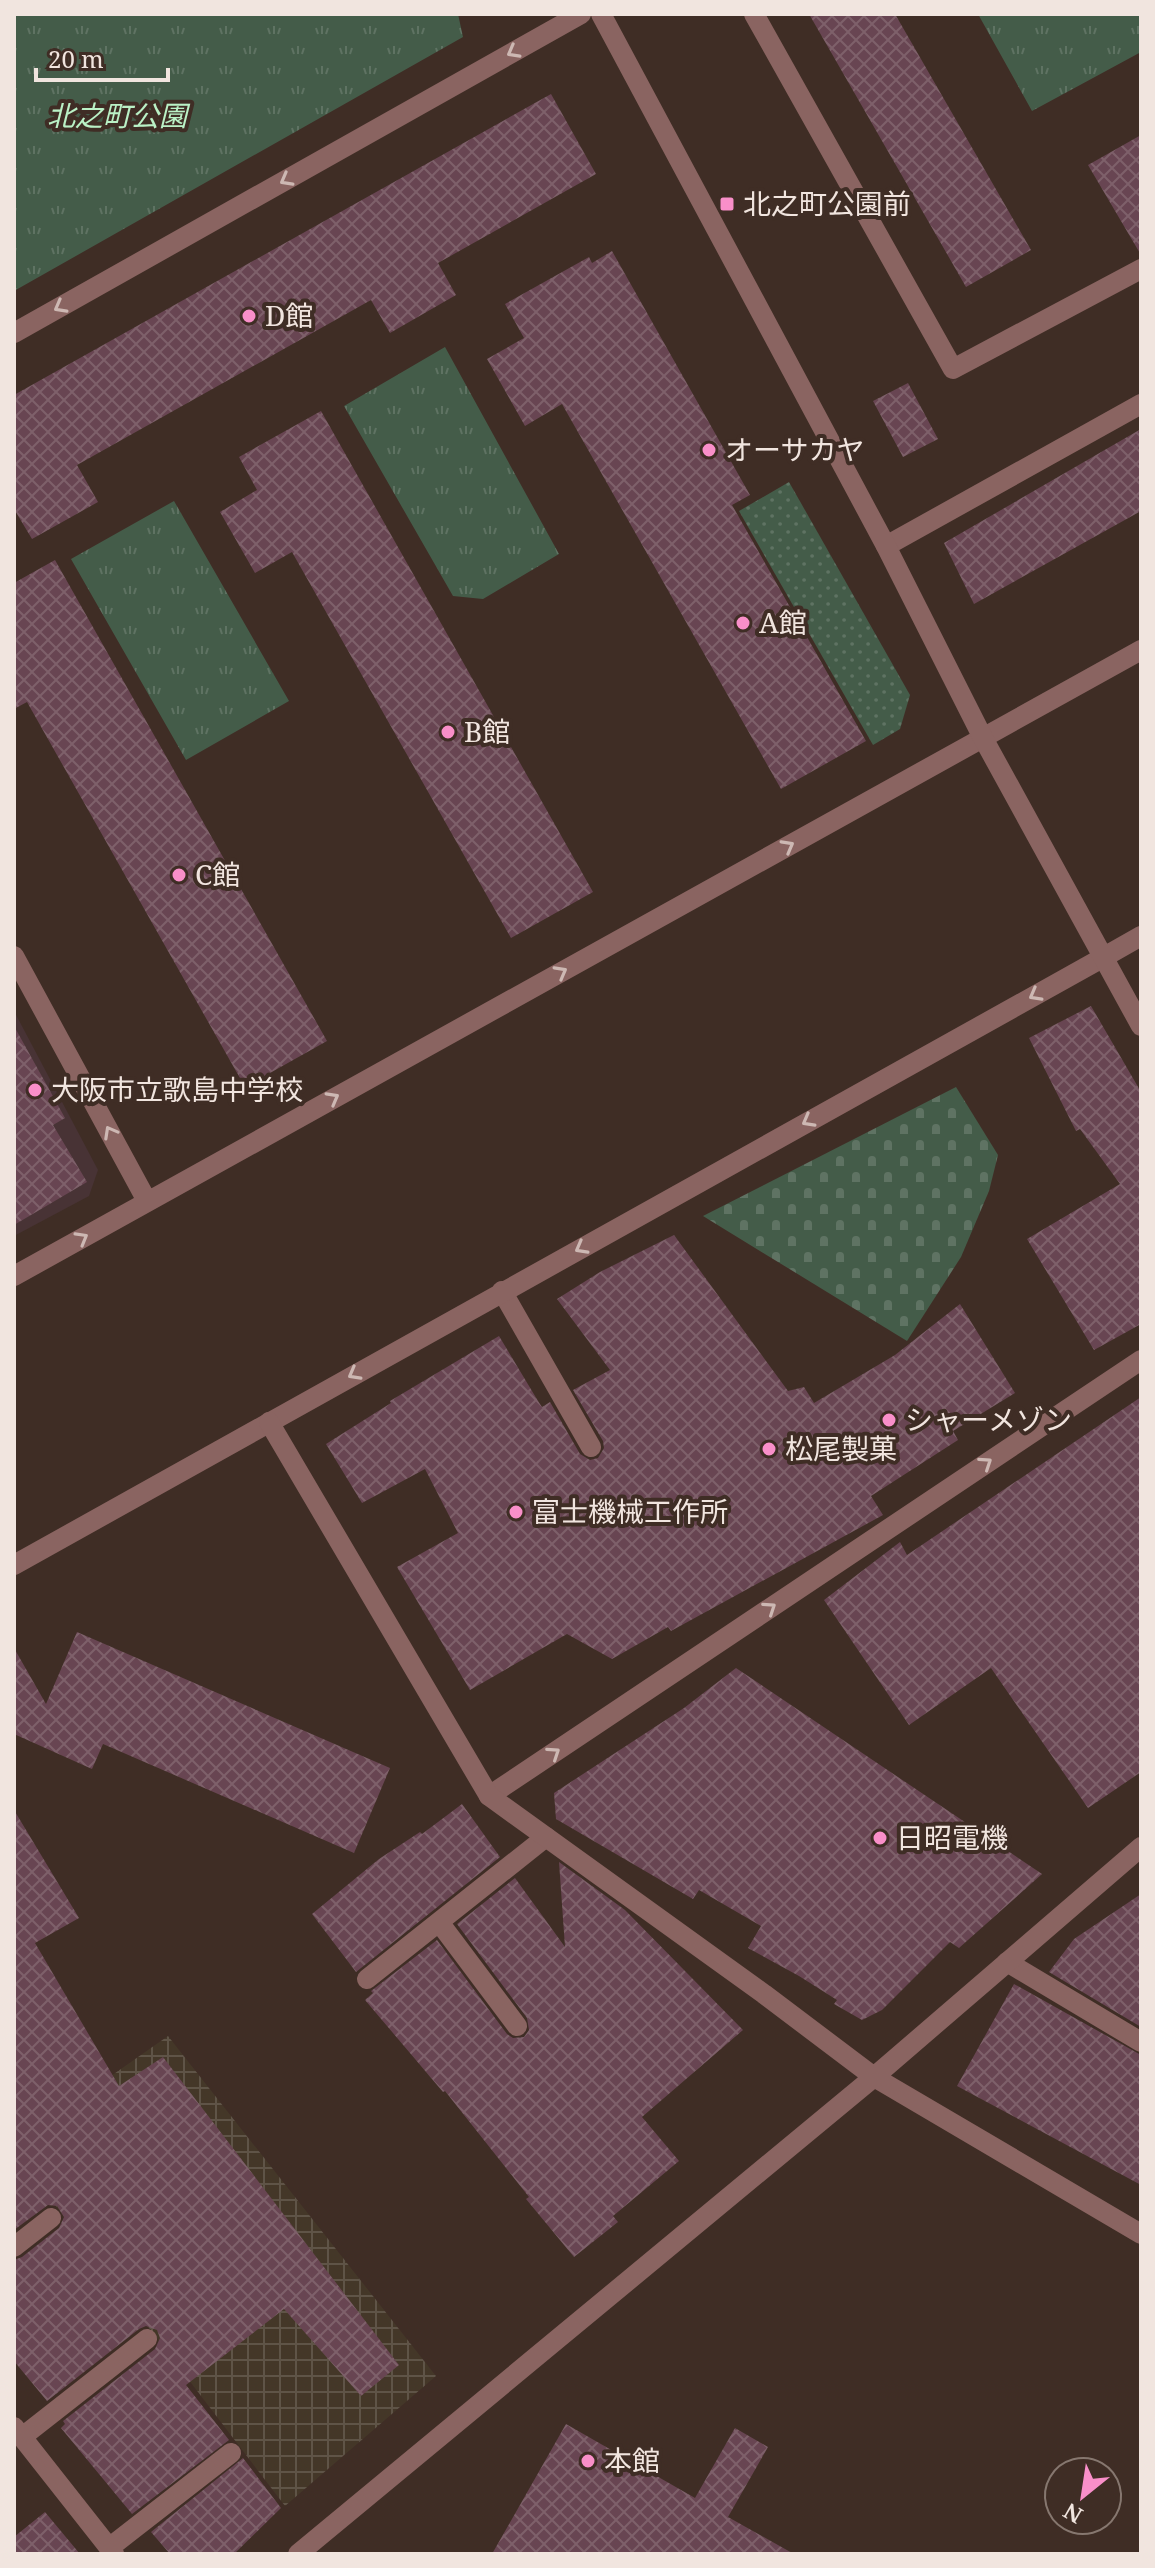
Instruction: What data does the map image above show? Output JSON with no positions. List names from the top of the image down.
{
  "parks": ["北之町公園"],
  "places": {
    "transit": ["北之町公園前"],
    "other": [
      "D館",
      "オーサカヤ",
      "A館",
      "B館",
      "C館",
      "大阪市立歌島中学校",
      "シャーメゾン",
      "松尾製菓",
      "富士機械工作所",
      "日昭電機",
      "本館"
    ]
  },
  "scale_bar": "20 m",
  "north": "bottom left"
}
